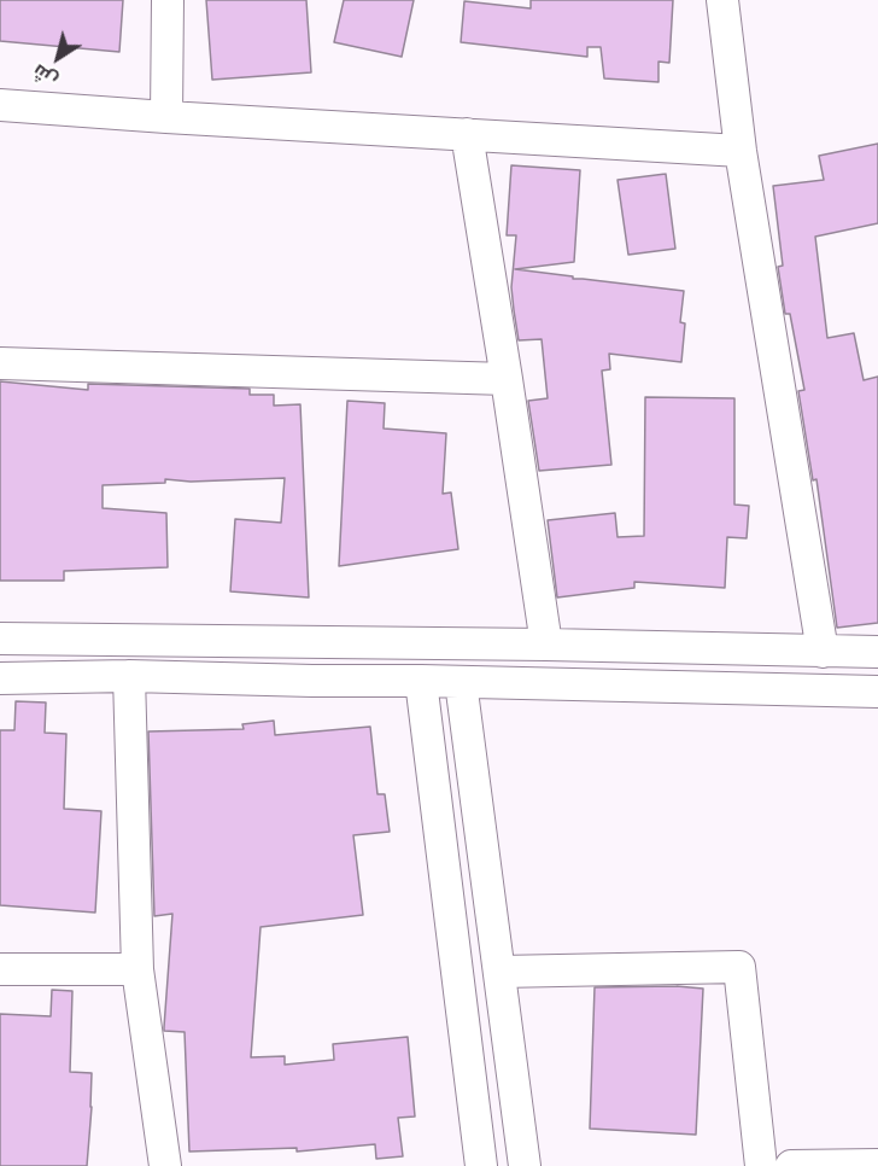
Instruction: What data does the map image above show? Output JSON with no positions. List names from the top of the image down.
{
  "north": "bottom left"
}
